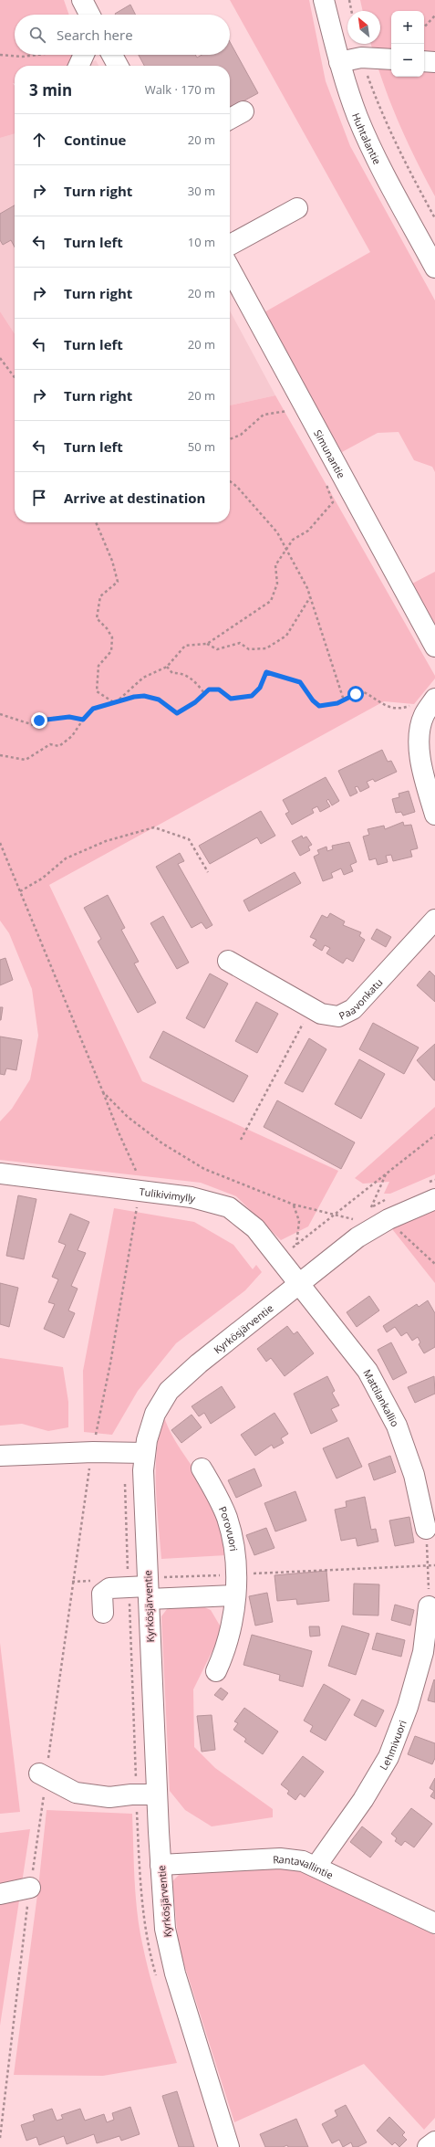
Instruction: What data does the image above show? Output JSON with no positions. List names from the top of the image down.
{
  "streets": {
    "street": [
      "Huhtalantie",
      "Simunantie",
      "Paavonkatu",
      "Tulikivimylly",
      "Kyrkösjärventie",
      "Mattilankallio",
      "Porovuori",
      "Lehmivuori",
      "Rantavallintie"
    ]
  },
  "crossings": [
    ["Tulikivimylly", "Kyrkösjärventie"],
    ["Tulikivimylly", "Mattilankallio"],
    ["Kyrkösjärventie", "Mattilankallio"],
    ["Kyrkösjärventie", "Rantavallintie"],
    ["Lehmivuori", "Rantavallintie"]
  ],
  "north": "top left",
  "page": {
    "map_buttons": ["+", "−"],
    "search": "Search here",
    "heading": ["3 min", "Walk · 170 m"],
    "list": [
      ["Continue", "20 m"],
      ["Turn right", "30 m"],
      ["Turn left", "10 m"],
      ["Turn right", "20 m"],
      ["Turn left", "20 m"],
      ["Turn right", "20 m"],
      ["Turn left", "50 m"],
      "Arrive at destination"
    ]
  }
}
